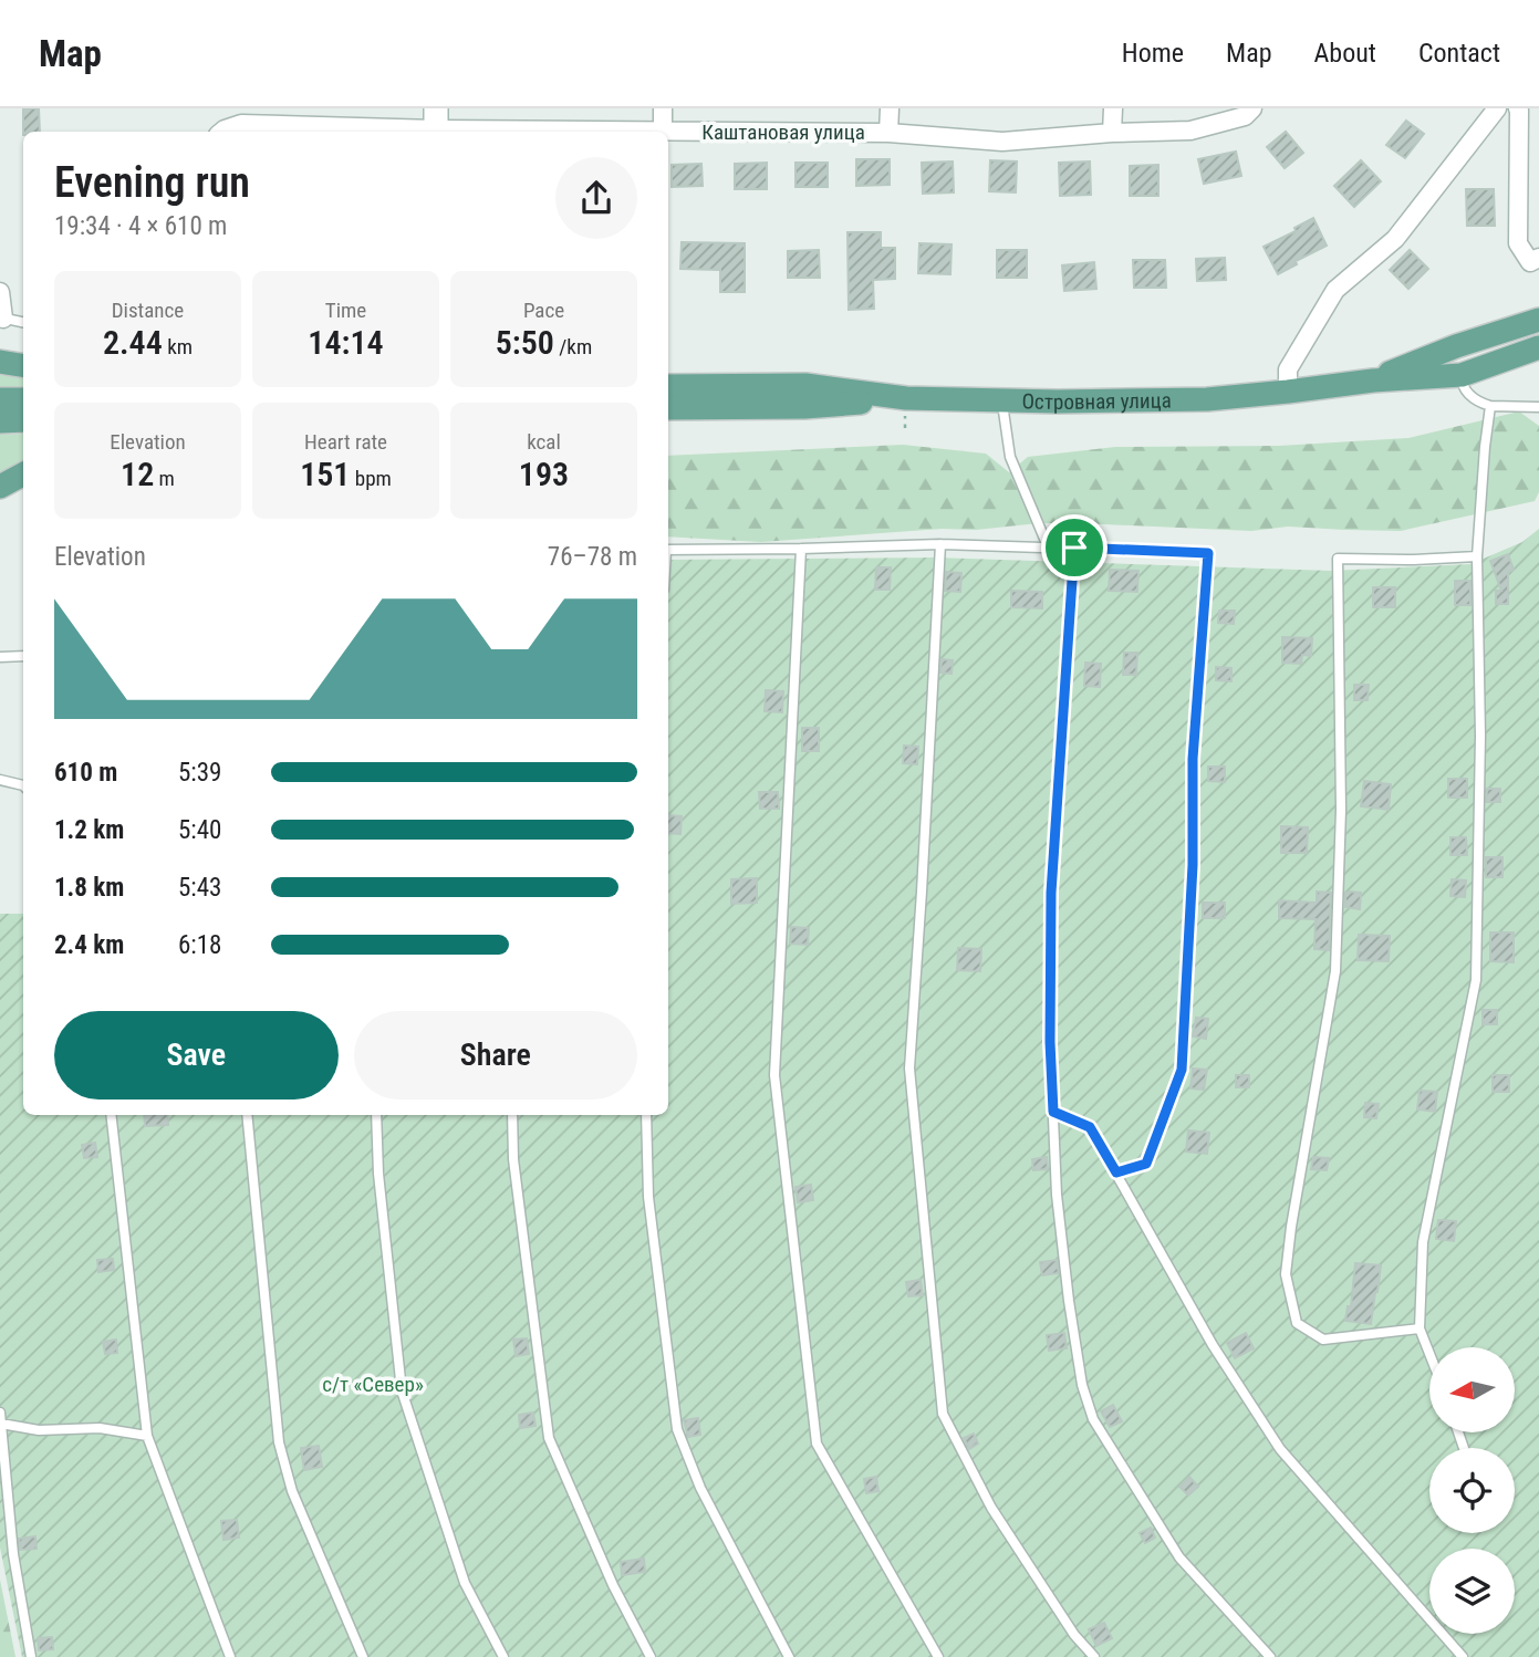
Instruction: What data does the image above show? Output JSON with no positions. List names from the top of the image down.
{
  "streets": {
    "main road": ["Островная улица"],
    "street": ["Каштановая улица"]
  },
  "parks": ["с/т «Север»"],
  "north": "left",
  "page": {
    "header": "Map",
    "nav": [
      "Home",
      "Map",
      "About",
      "Contact"
    ],
    "heading": ["Evening run", "19:34 · 4 × 610 m"],
    "stats": [
      ["Distance", "2.44 km"],
      ["Time", "14:14"],
      ["Pace", "5:50 /km"],
      ["Elevation", "12 m"],
      ["Heart rate", "151 bpm"],
      ["kcal", "193"]
    ],
    "chart": ["Elevation", "76–78 m"],
    "list": [
      {
        "name": "610 m",
        "note": "5:39"
      },
      {
        "name": "1.2 km",
        "note": "5:40"
      },
      {
        "name": "1.8 km",
        "note": "5:43"
      },
      {
        "name": "2.4 km",
        "note": "6:18"
      }
    ],
    "buttons": ["Save", "Share"]
  }
}
